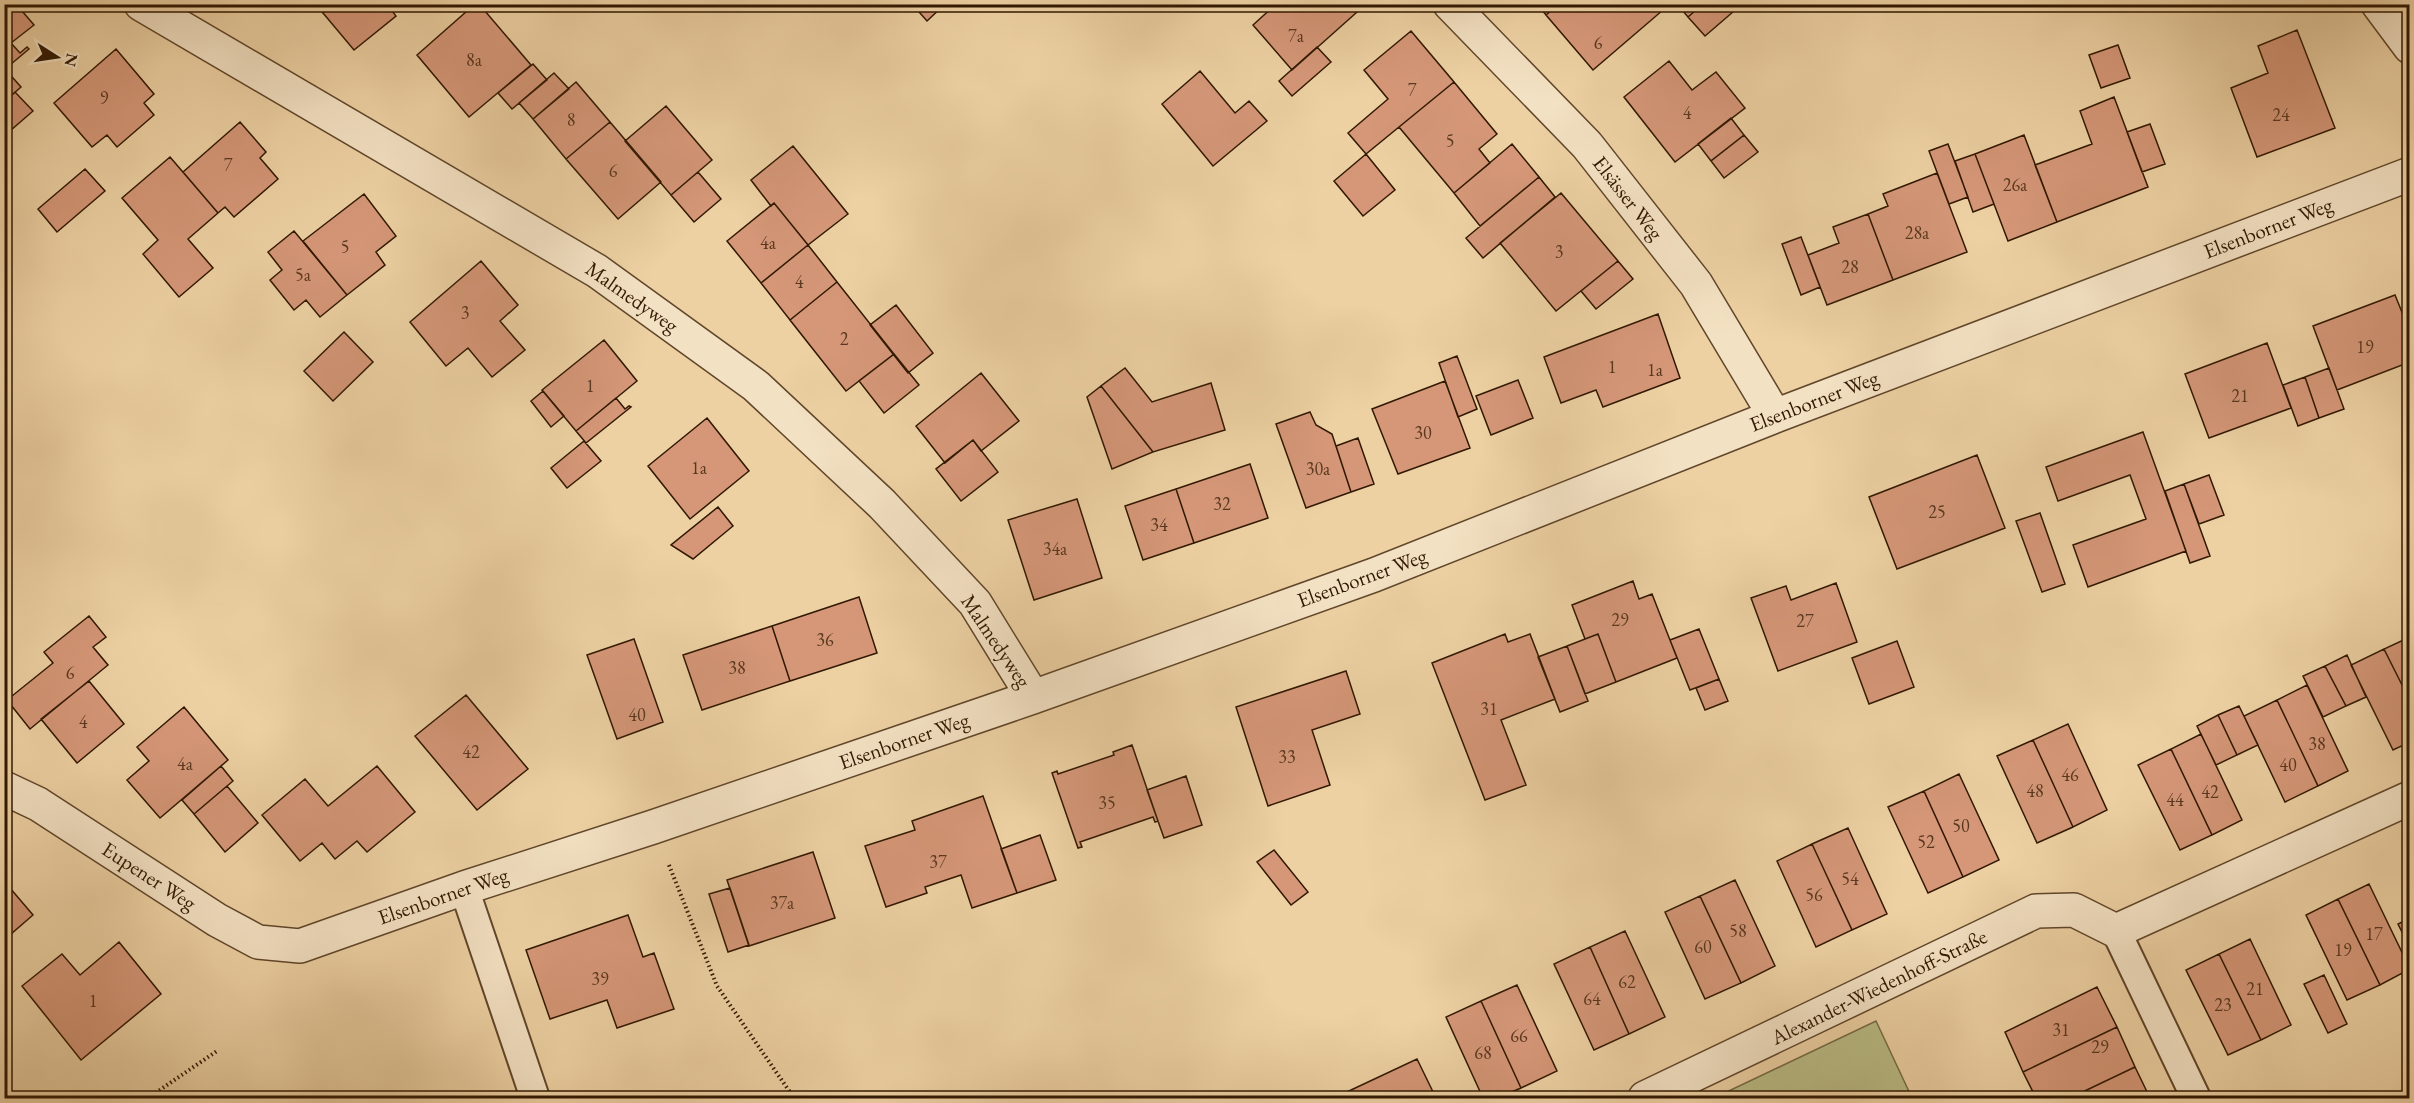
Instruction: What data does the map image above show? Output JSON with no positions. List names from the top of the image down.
{
  "streets": {
    "street": [
      "Elsässer Weg",
      "Elsenborner Weg",
      "Malmedyweg",
      "Eupener Weg",
      "Alexander-Wiedenhoff-Straße"
    ]
  },
  "crossings": [
    ["Elsässer Weg", "Elsenborner Weg"],
    ["Elsenborner Weg", "Malmedyweg"],
    ["Elsenborner Weg", "Eupener Weg"]
  ],
  "house_numbers": [
    "7a",
    "6",
    "8a",
    "7",
    "9",
    "4",
    "24",
    "8",
    "5",
    "7",
    "6",
    "26a",
    "28a",
    "4a",
    "5",
    "3",
    "28",
    "5a",
    "4",
    "3",
    "2",
    "19",
    "1",
    "1a",
    "1",
    "21",
    "30",
    "1a",
    "30a",
    "32",
    "25",
    "34",
    "34a",
    "29",
    "27",
    "36",
    "38",
    "6",
    "31",
    "40",
    "4",
    "38",
    "42",
    "33",
    "4a",
    "40",
    "46",
    "48",
    "42",
    "44",
    "35",
    "50",
    "52",
    "37",
    "54",
    "56",
    "37a",
    "58",
    "17",
    "60",
    "19",
    "39",
    "62",
    "21",
    "64",
    "1",
    "23",
    "31",
    "66",
    "29",
    "68"
  ],
  "north": "right"
}
